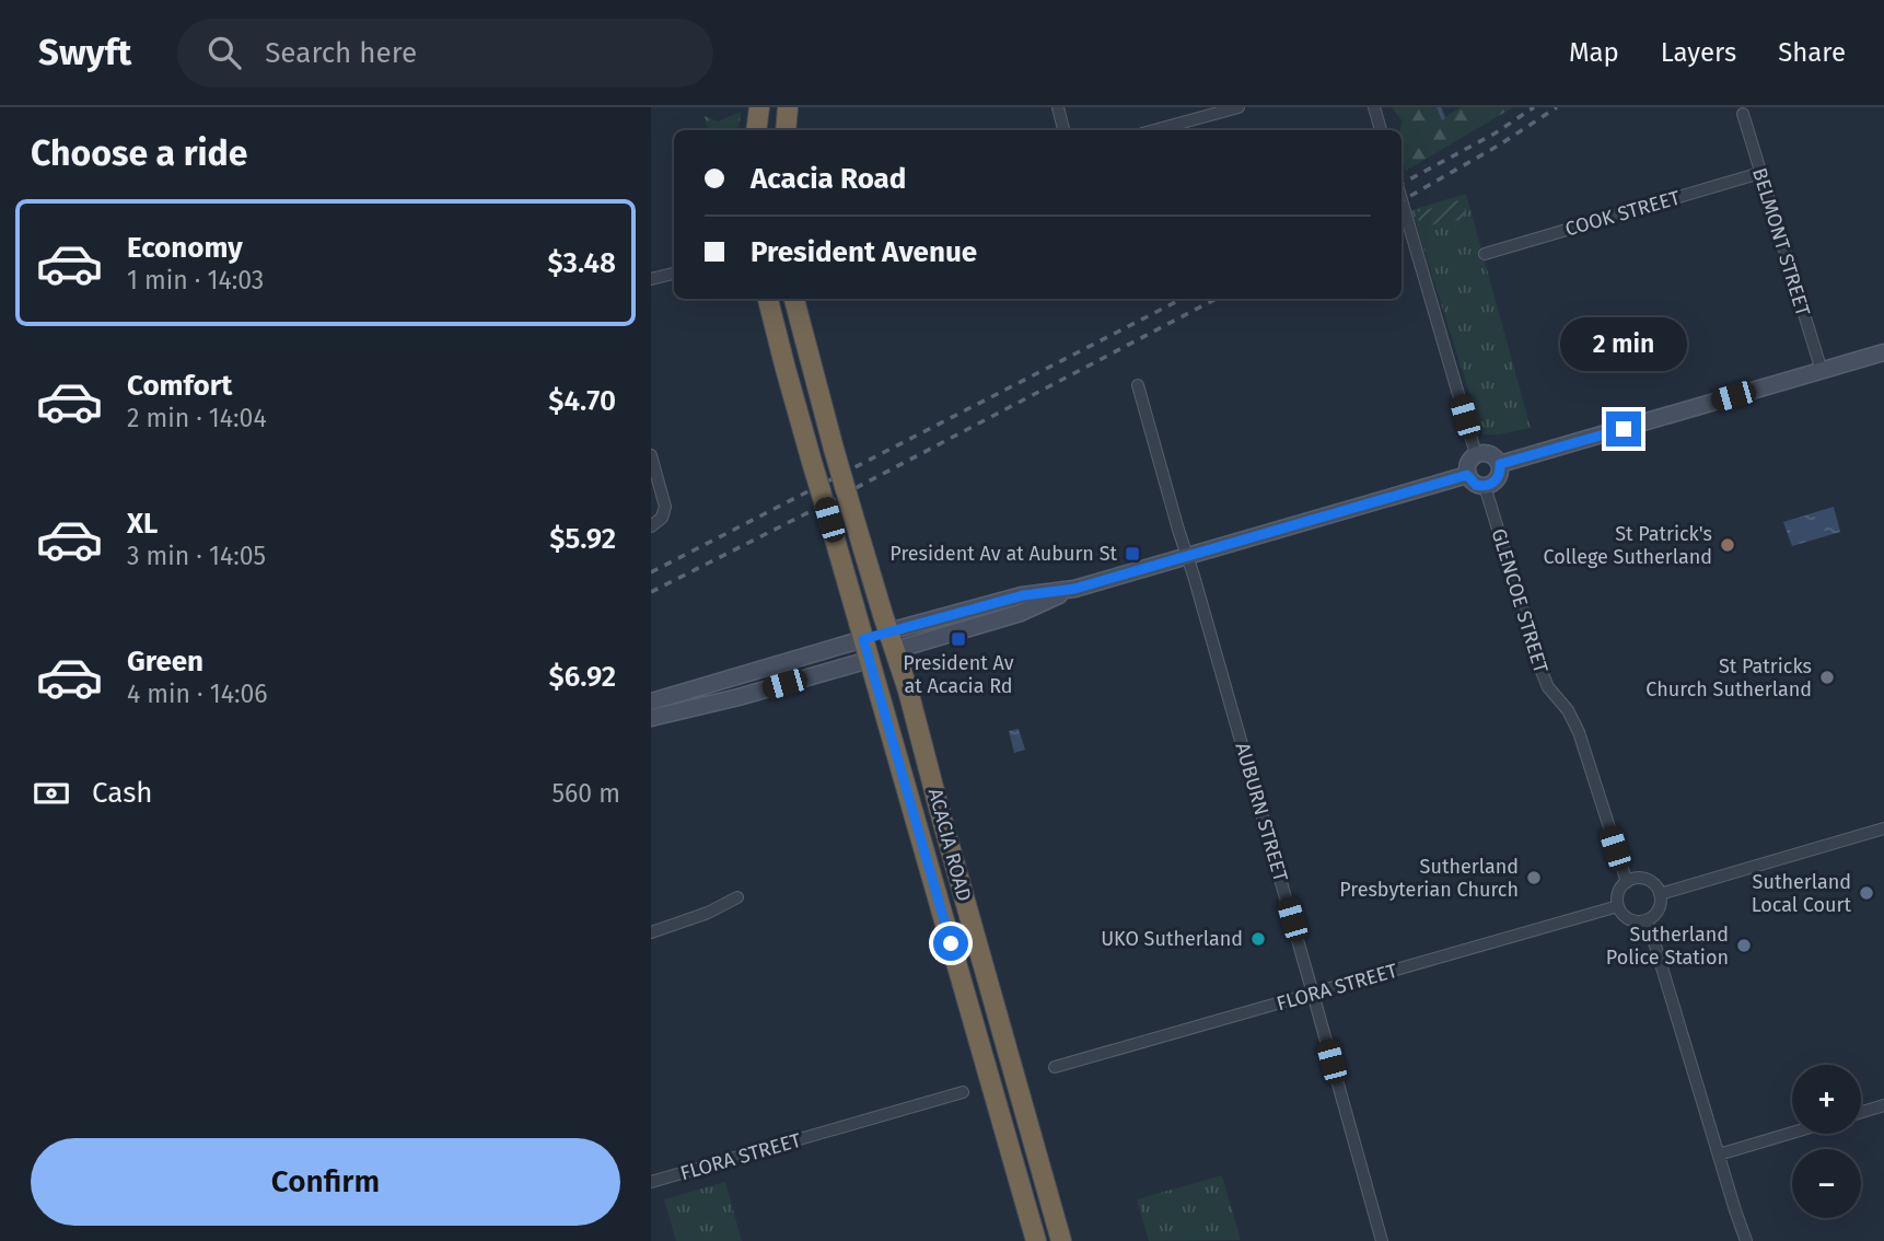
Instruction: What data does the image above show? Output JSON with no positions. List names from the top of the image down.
{
  "streets": {
    "highway": ["ACACIA ROAD"],
    "street": [
      "COOK STREET",
      "BELMONT STREET",
      "GLENCOE STREET",
      "AUBURN STREET",
      "FLORA STREET"
    ]
  },
  "crossings": [
    ["COOK STREET", "BELMONT STREET"],
    ["GLENCOE STREET", "FLORA STREET"],
    ["AUBURN STREET", "FLORA STREET"]
  ],
  "places": {
    "other": [
      "St Patrick's College Sutherland",
      "St Patricks Church Sutherland",
      "Sutherland Presbyterian Church",
      "Sutherland Local Court",
      "UKO Sutherland",
      "Sutherland Police Station"
    ],
    "transit": ["President Av at Auburn St", "President Av at Acacia Rd"]
  },
  "page": {
    "header": "Swyft",
    "search": "Search here",
    "nav": ["Map", "Layers", "Share"],
    "heading": "Choose a ride",
    "banner": ["Acacia Road", "President Avenue"],
    "list": [
      {
        "name": "Economy",
        "note": "1 min · 14:03",
        "value": "$3.48"
      },
      {
        "name": "Comfort",
        "note": "2 min · 14:04",
        "value": "$4.70"
      },
      {
        "name": "XL",
        "note": "3 min · 14:05",
        "value": "$5.92"
      },
      {
        "name": "Green",
        "note": "4 min · 14:06",
        "value": "$6.92"
      }
    ],
    "bubble": "2 min",
    "pay": ["Cash", "560 m"],
    "map_buttons": ["+", "−"],
    "buttons": "Confirm"
  }
}
